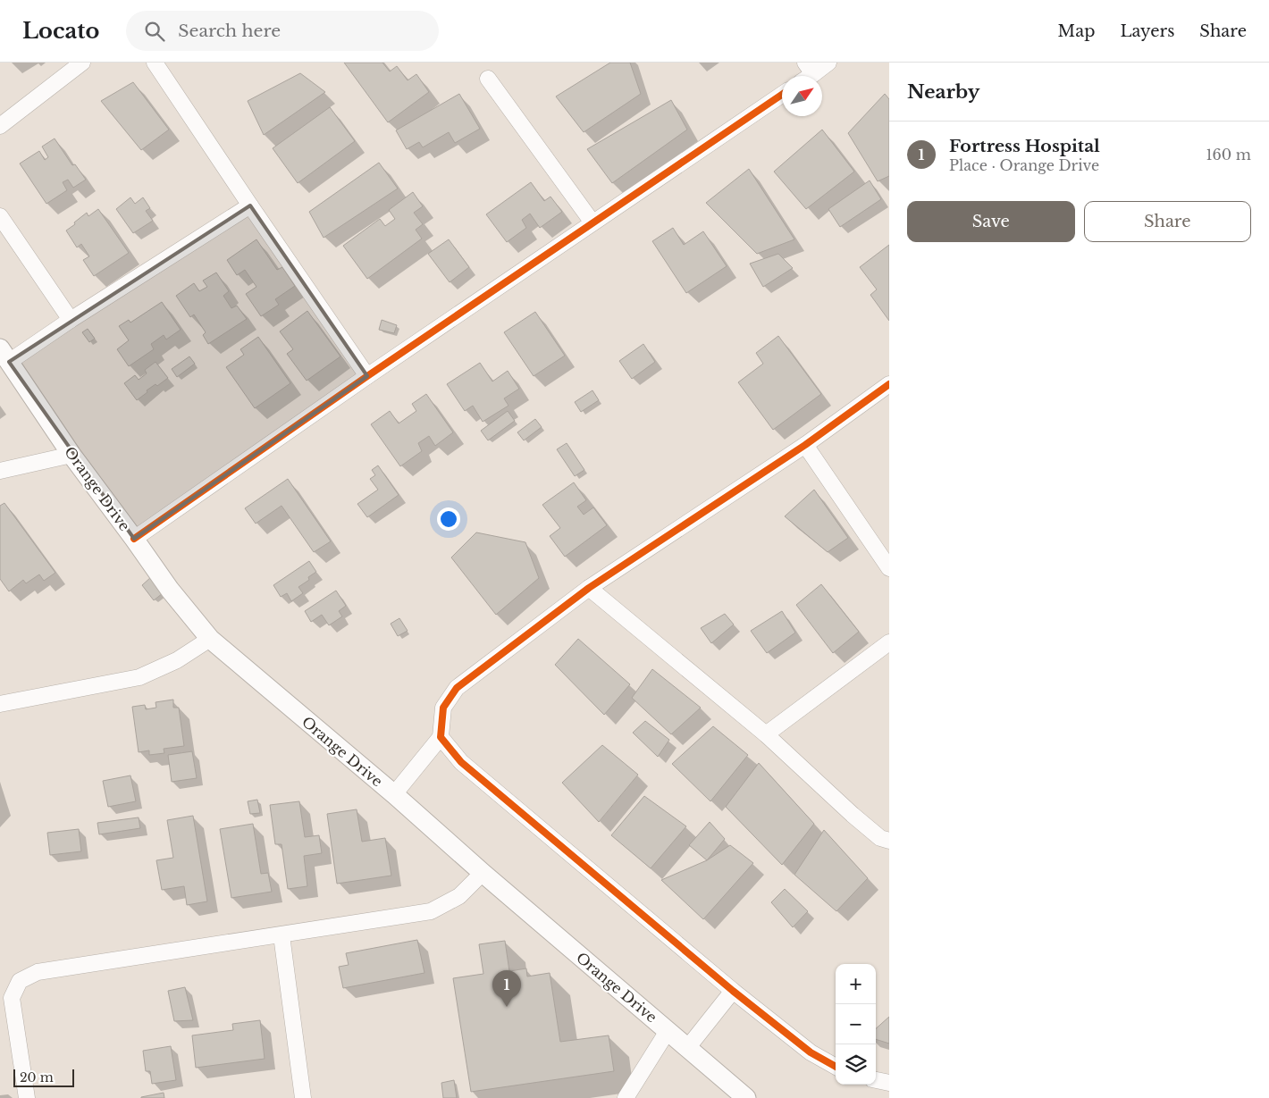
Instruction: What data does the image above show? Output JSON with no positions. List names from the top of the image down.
{
  "streets": {
    "street": ["Orange Drive"]
  },
  "scale_bar": "20 m",
  "north": "top right",
  "page": {
    "header": "Locato",
    "search": "Search here",
    "nav": ["Map", "Layers", "Share"],
    "heading": "Nearby",
    "list": [
      {
        "mark": "1",
        "name": "Fortress Hospital",
        "note": "Place · Orange Drive",
        "value": "160 m"
      }
    ],
    "buttons": ["Save", "Share"],
    "map_buttons": ["+", "−"],
    "pins": "1",
    "scale": "20 m"
  }
}
